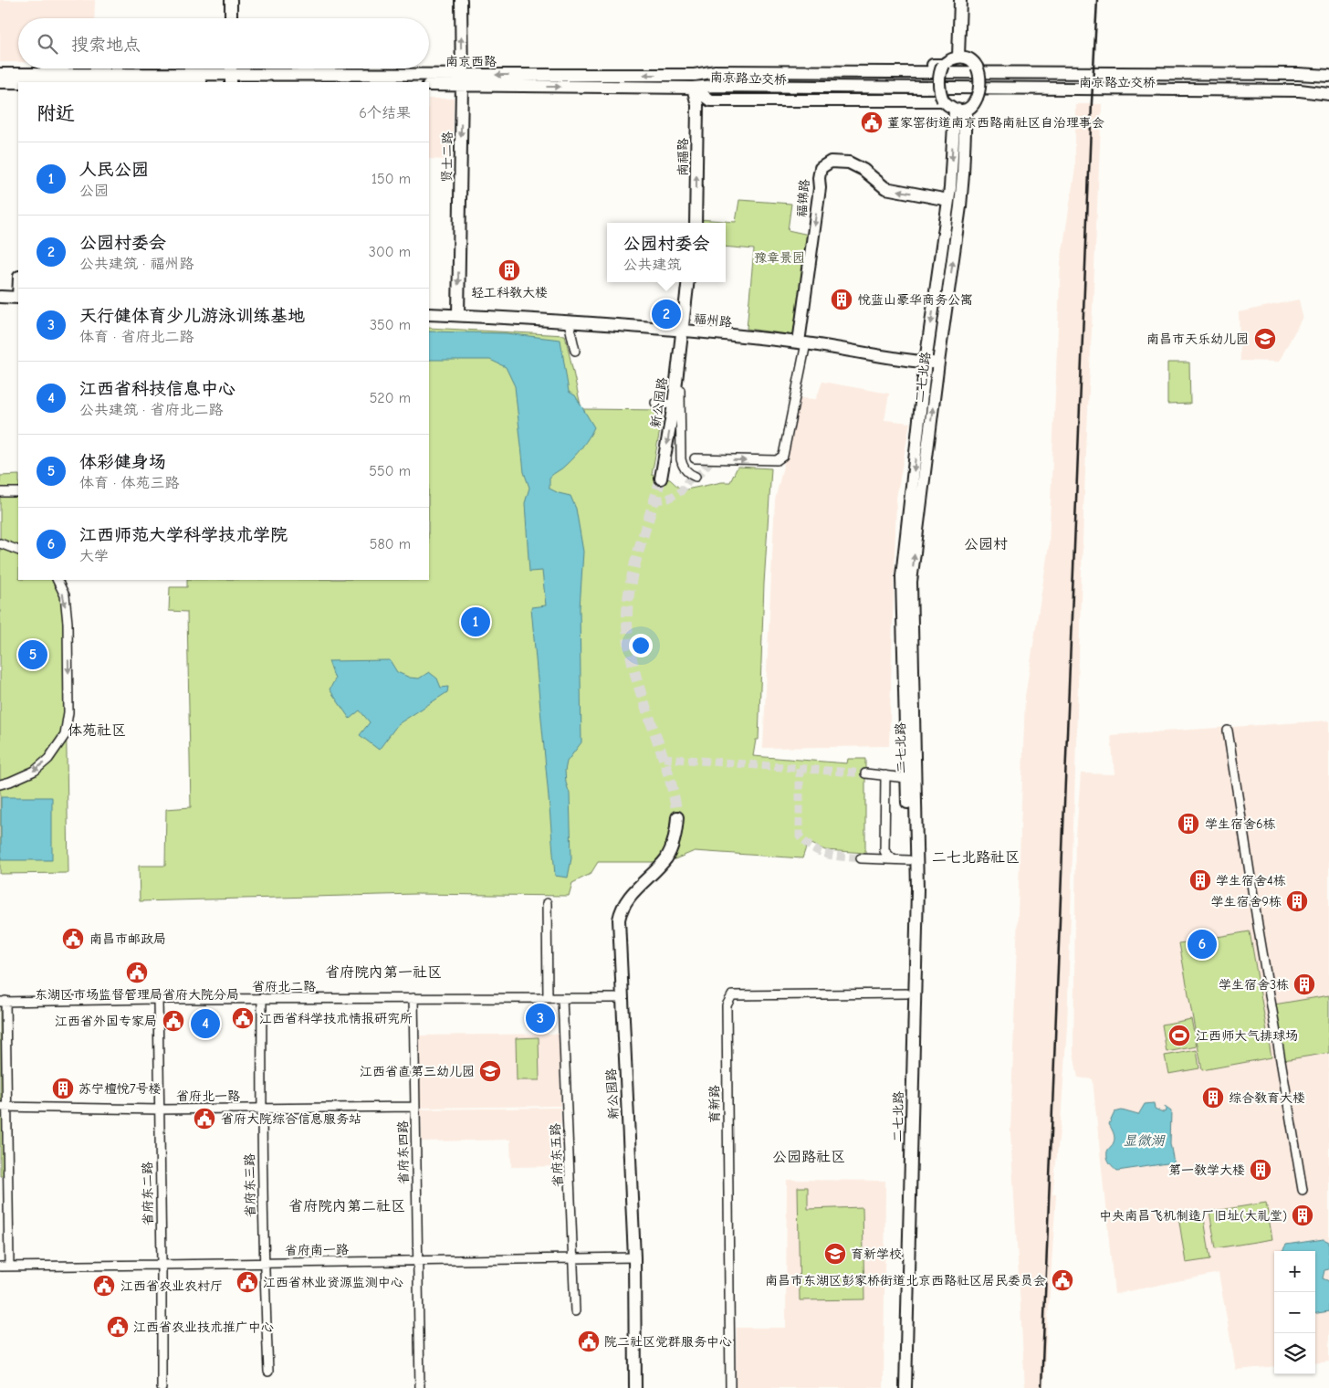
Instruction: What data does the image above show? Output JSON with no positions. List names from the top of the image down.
{
  "streets": {
    "main road": [
      "南京西路",
      "南京路立交桥",
      "贤士二路",
      "南福路",
      "福锦路",
      "福州路",
      "二七北路",
      "新公园路"
    ],
    "street": [
      "省府北二路",
      "省府北一路",
      "育新路",
      "省府东四路",
      "省府东五路",
      "省府东三路",
      "省府东二路",
      "省府南一路"
    ]
  },
  "crossings": [
    ["南京西路", "南京路立交桥"],
    ["南京西路", "贤士二路"],
    ["南京西路", "南福路"],
    ["南京路立交桥", "南福路"],
    ["贤士二路", "福州路"],
    ["福锦路", "福州路"],
    ["福锦路", "二七北路"],
    ["福州路", "二七北路"],
    ["福州路", "新公园路"],
    ["二七北路", "育新路"],
    ["新公园路", "省府北二路"],
    ["新公园路", "省府南一路"],
    ["省府北二路", "省府东四路"],
    ["省府北二路", "省府东五路"],
    ["省府北二路", "省府东三路"],
    ["省府北二路", "省府东二路"],
    ["省府北一路", "省府东四路"],
    ["省府北一路", "省府东三路"],
    ["省府北一路", "省府东二路"],
    ["省府东四路", "省府南一路"],
    ["省府东五路", "省府南一路"],
    ["省府东三路", "省府南一路"],
    ["省府东二路", "省府南一路"]
  ],
  "one_way": ["南福路"],
  "districts": [
    "公园村",
    "体苑社区",
    "二七北路社区",
    "省府院内第一社区",
    "公园路社区",
    "省府院内第二社区"
  ],
  "water": ["显微湖"],
  "parks": ["豫章景园"],
  "places": {
    "public building": [
      "董家窑街道南京西路南社区自治理事会",
      "南昌市邮政局",
      "东湖区市场监督管理局省府大院分局",
      "江西省科学技术情报研究所",
      "江西省外国专家局",
      "省府大院综合信息服务站",
      "南昌市东湖区彭家桥街道北京西路社区居民委员会",
      "江西省林业资源监测中心",
      "江西省农业农村厅",
      "江西省农业技术推广中心",
      "院二社区党群服务中心"
    ],
    "building": [
      "轻工科教大楼",
      "悦蓝山豪华商务公寓",
      "学生宿舍6栋",
      "学生宿舍4栋",
      "学生宿舍9栋",
      "学生宿舍3栋",
      "苏宁檀悦7号楼",
      "综合教育大楼",
      "第一教学大楼",
      "中央南昌飞机制造厂旧址(大礼堂)"
    ],
    "school or university": ["南昌市天乐幼儿园", "江西省直第三幼儿园", "育新学校"],
    "sports": ["江西师大气排球场"]
  },
  "page": {
    "search": "搜索地点",
    "heading": ["附近", "6个结果"],
    "list": [
      {
        "mark": "1",
        "name": "人民公园",
        "note": "公园",
        "value": "150 m"
      },
      {
        "mark": "2",
        "name": "公园村委会",
        "note": "公共建筑 · 福州路",
        "value": "300 m"
      },
      {
        "mark": "3",
        "name": "天行健体育少儿游泳训练基地",
        "note": "体育 · 省府北二路",
        "value": "350 m"
      },
      {
        "mark": "4",
        "name": "江西省科技信息中心",
        "note": "公共建筑 · 省府北二路",
        "value": "520 m"
      },
      {
        "mark": "5",
        "name": "体彩健身场",
        "note": "体育 · 体苑三路",
        "value": "550 m"
      },
      {
        "mark": "6",
        "name": "江西师范大学科学技术学院",
        "note": "大学",
        "value": "580 m"
      }
    ],
    "popup": ["公园村委会", "公共建筑"],
    "pins": [
      "2",
      "1",
      "5",
      "6",
      "3",
      "4"
    ],
    "map_buttons": ["+", "−"]
  }
}
